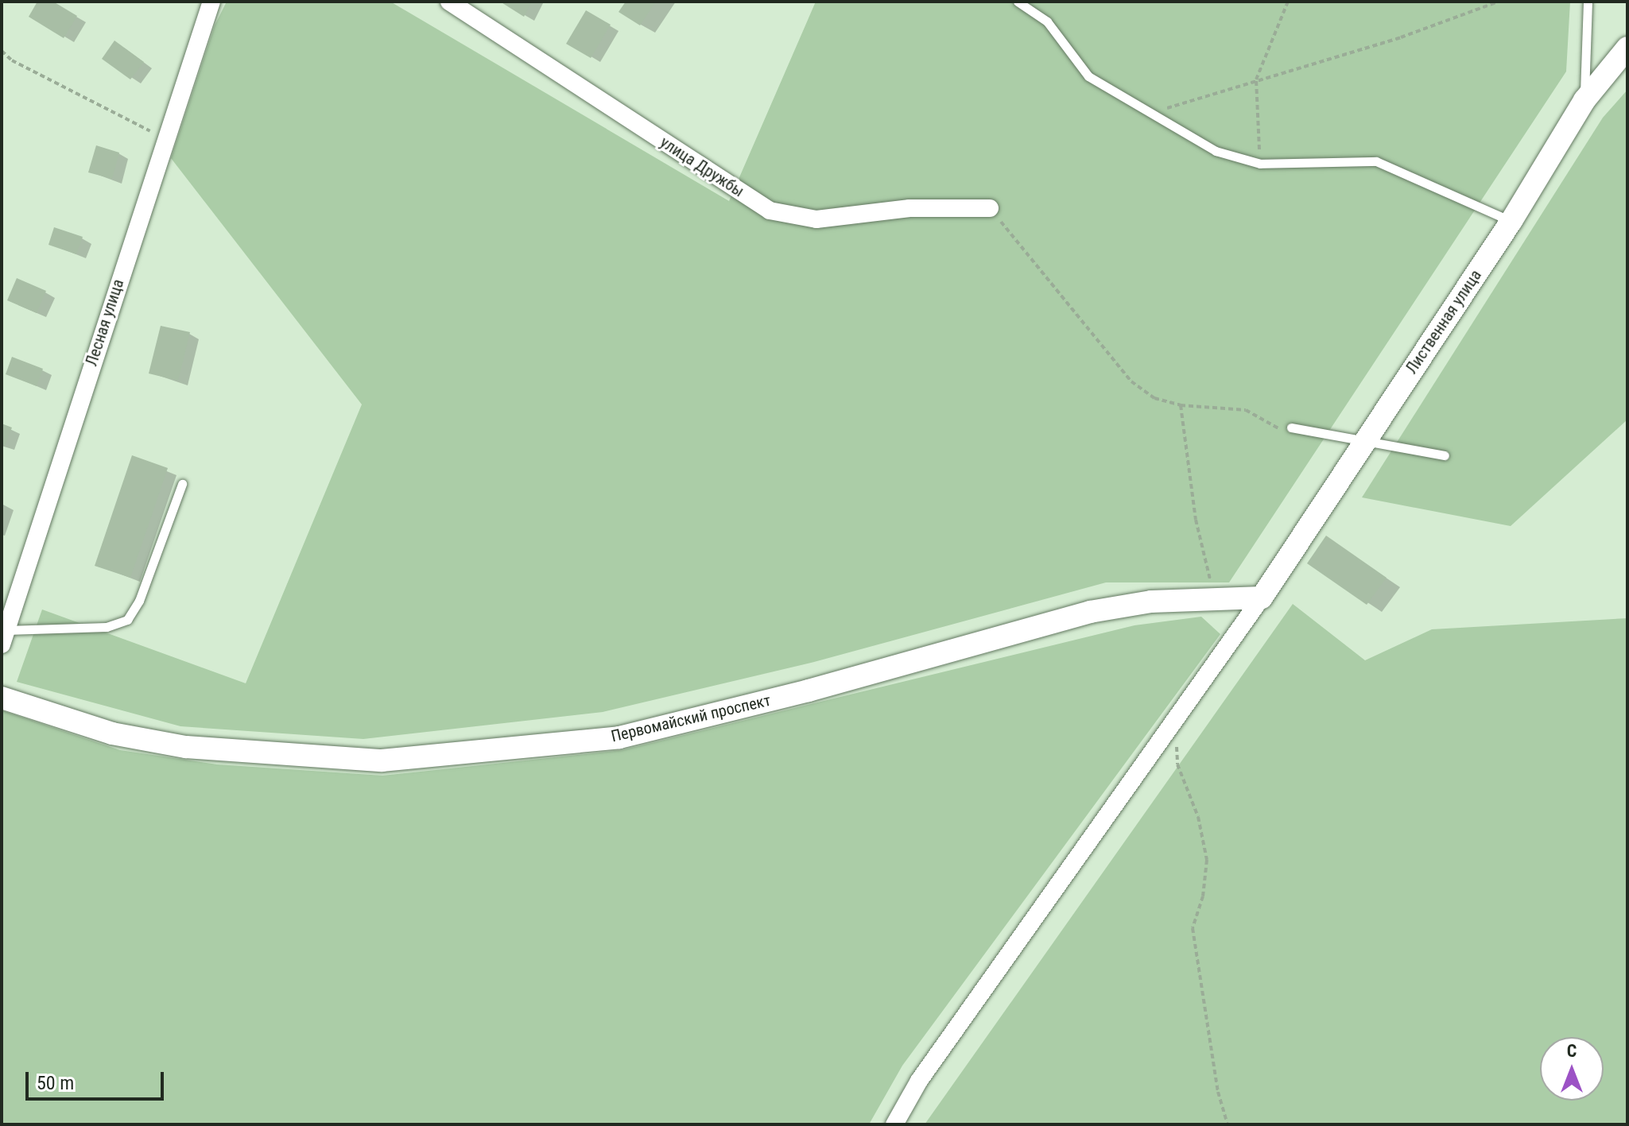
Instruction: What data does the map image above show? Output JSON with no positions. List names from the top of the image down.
{
  "streets": {
    "street": [
      "улица Дружбы",
      "Лиственная улица",
      "Лесная улица",
      "Первомайский проспект"
    ]
  },
  "crossings": [
    ["Лиственная улица", "Первомайский проспект"]
  ],
  "scale_bar": "50 m",
  "north": "top"
}
